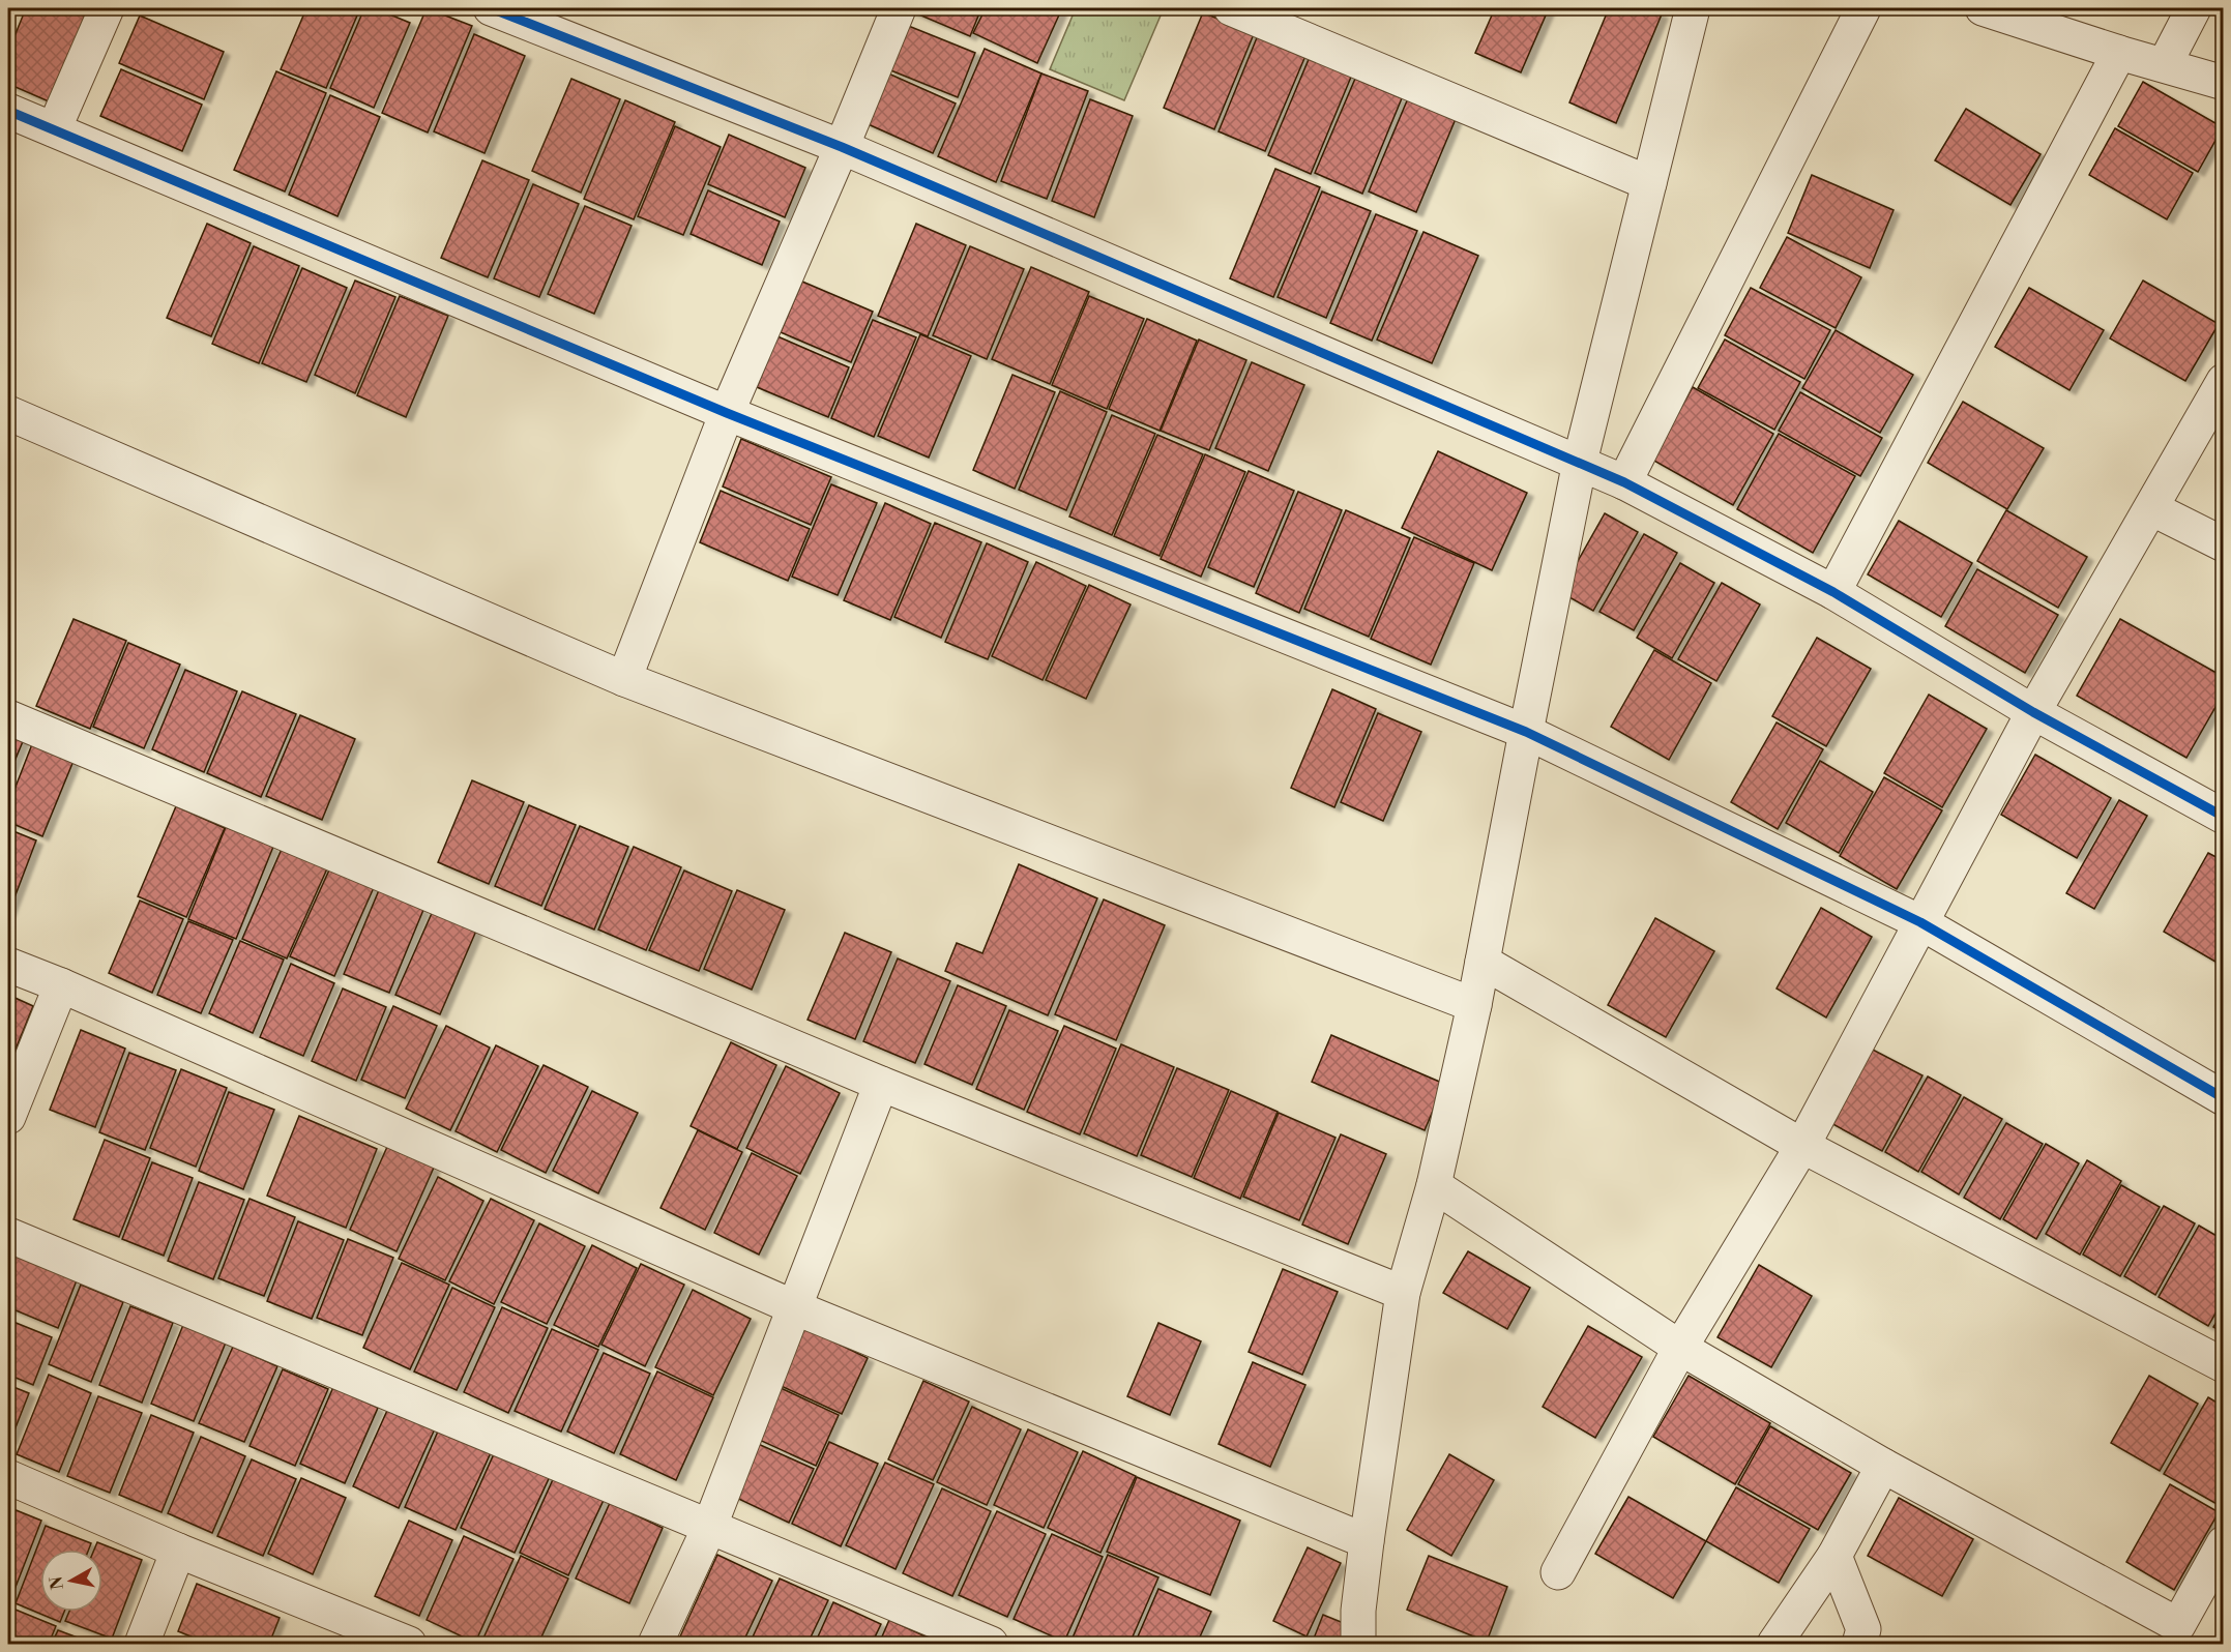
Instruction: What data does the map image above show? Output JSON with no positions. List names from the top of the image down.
{
  "north": "left"
}
